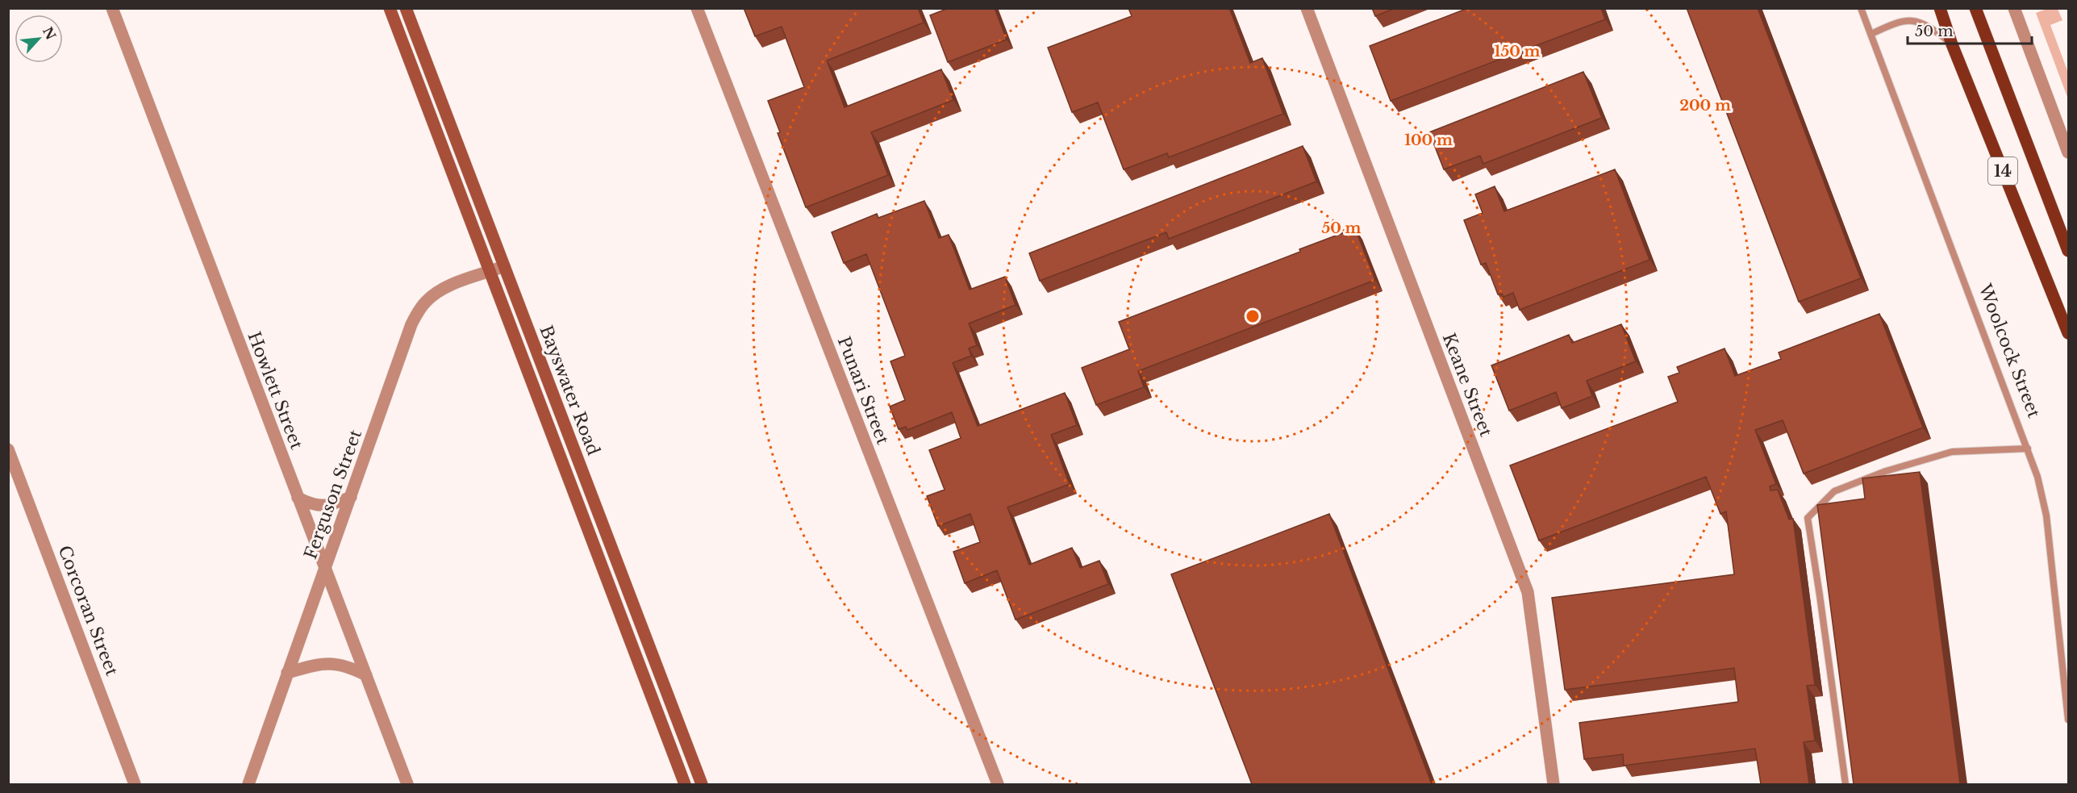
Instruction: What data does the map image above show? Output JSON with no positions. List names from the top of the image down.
{
  "streets": {
    "main road": ["14", "Bayswater Road"],
    "street": [
      "Keane Street",
      "Howlett Street",
      "Punari Street",
      "Ferguson Street",
      "Corcoran Street"
    ],
    "lane": ["Woolcock Street"]
  },
  "crossings": [
    ["Howlett Street", "Ferguson Street"],
    ["Bayswater Road", "Ferguson Street"]
  ],
  "scale_bar": "50 m",
  "north": "top right",
  "rings": [
    "150 m",
    "200 m",
    "100 m",
    "50 m"
  ]
}
